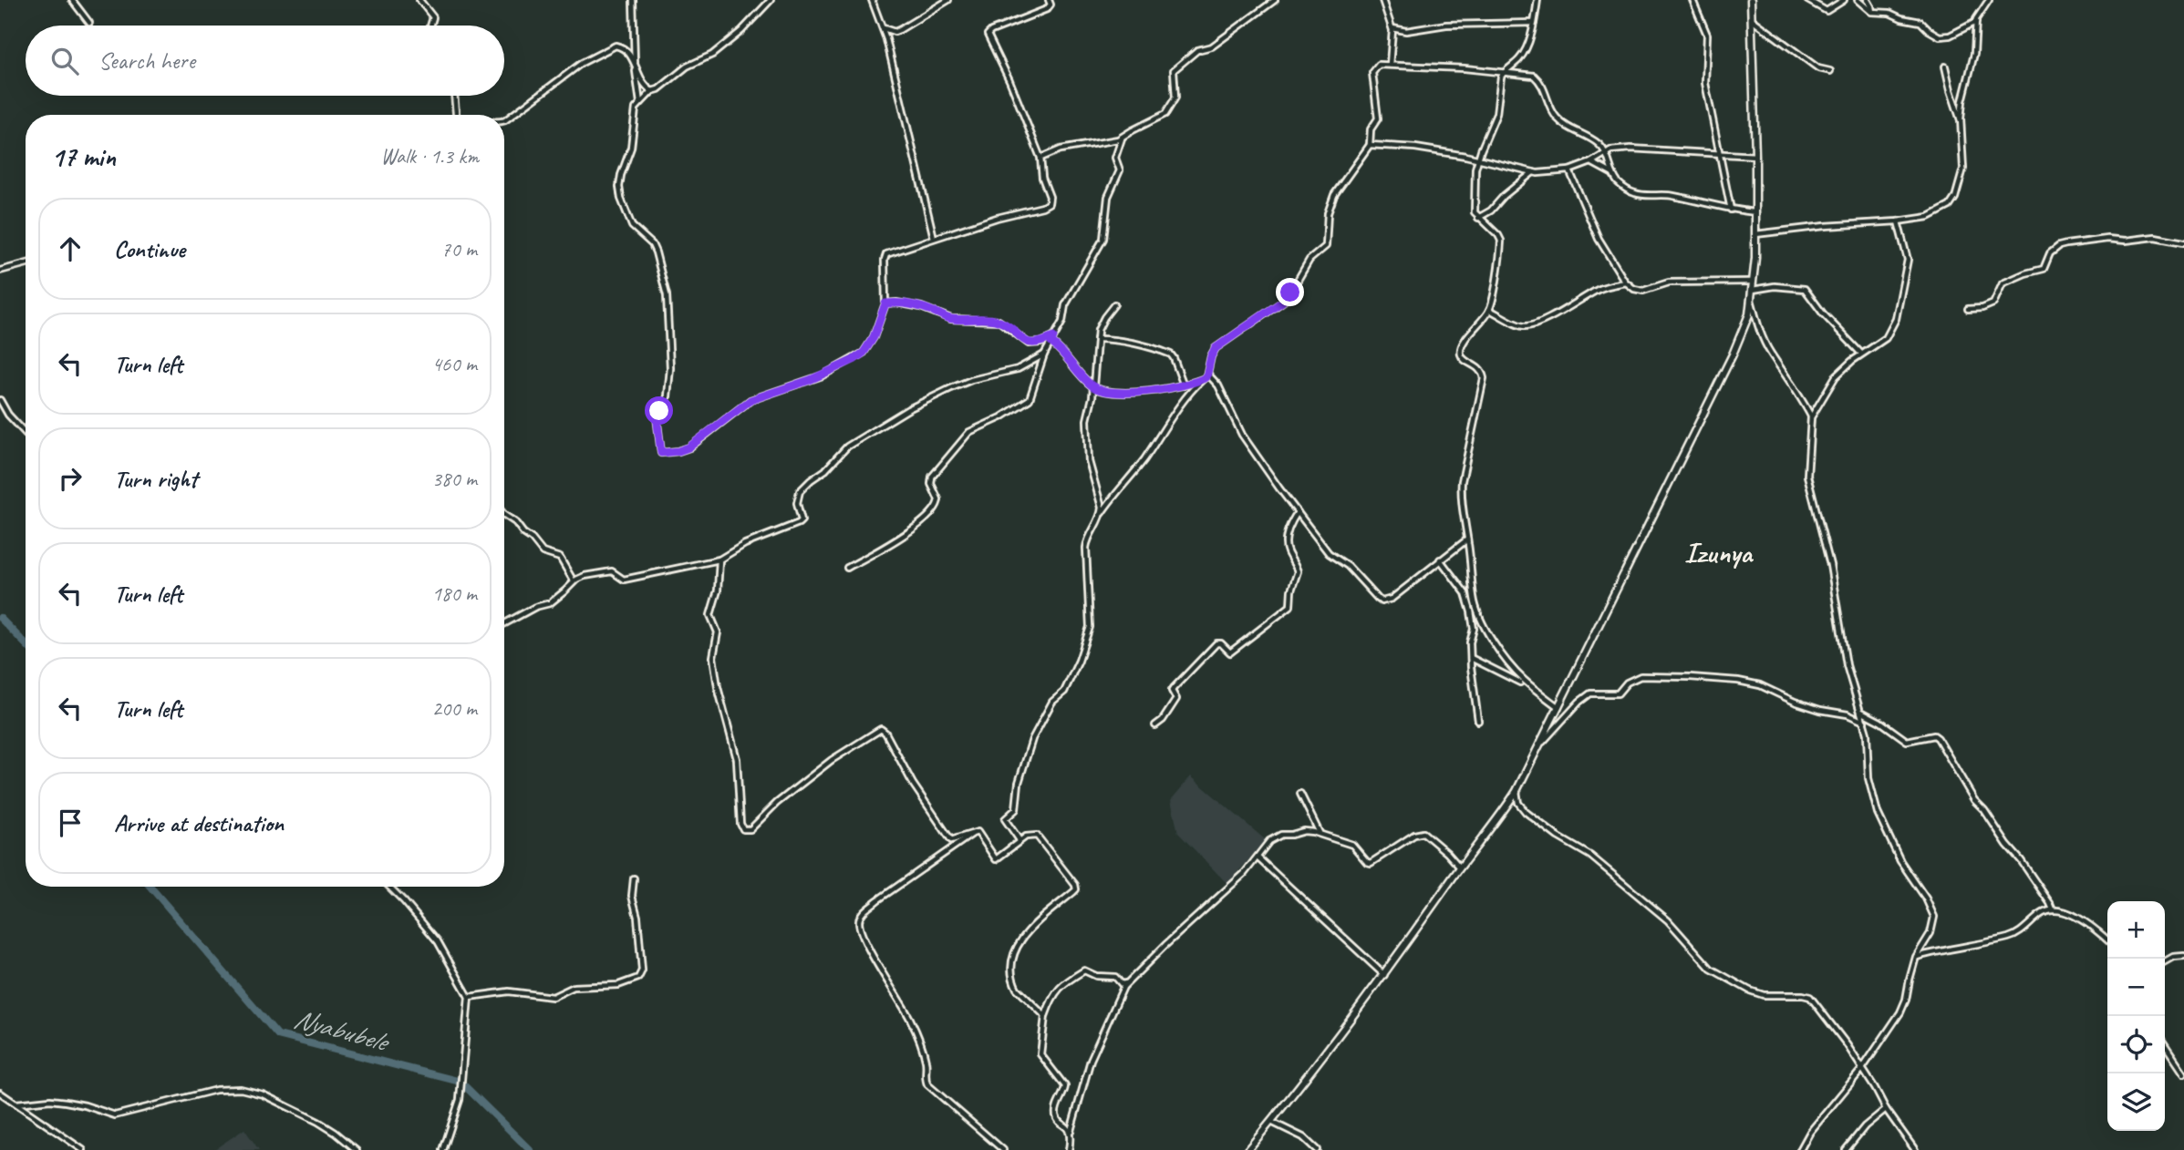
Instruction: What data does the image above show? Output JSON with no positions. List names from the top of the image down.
{
  "districts": ["Izunya"],
  "water": ["Nyabubele"],
  "page": {
    "search": "Search here",
    "heading": ["17 min", "Walk · 1.3 km"],
    "list": [
      ["Continue", "70 m"],
      ["Turn left", "460 m"],
      ["Turn right", "380 m"],
      ["Turn left", "180 m"],
      ["Turn left", "200 m"],
      "Arrive at destination"
    ],
    "map_buttons": ["+", "−"]
  }
}
